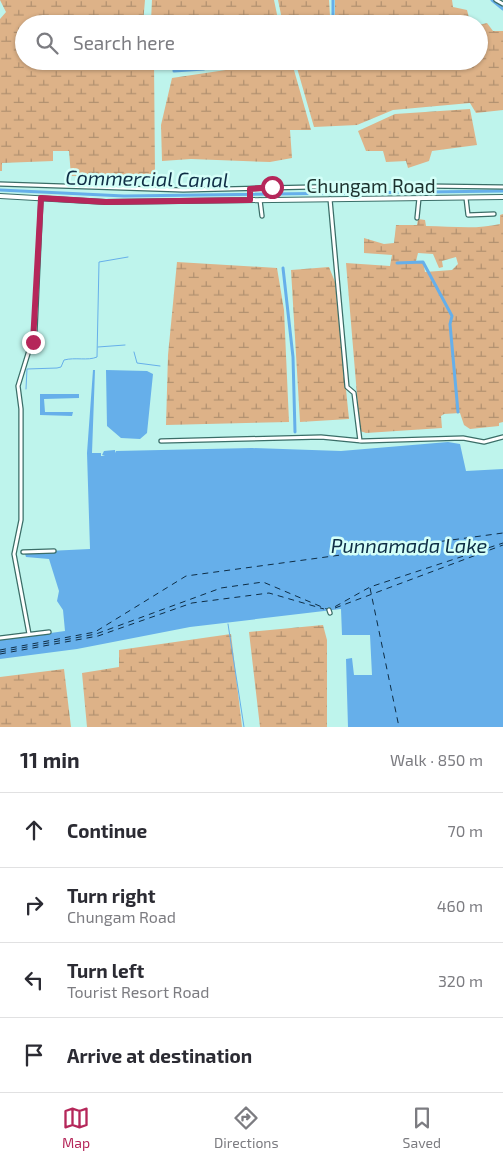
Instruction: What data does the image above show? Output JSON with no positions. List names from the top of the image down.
{
  "streets": {
    "main road": ["Chungam Road"]
  },
  "water": ["Commercial Canal", "Punnamada Lake"],
  "page": {
    "search": "Search here",
    "heading": ["11 min", "Walk · 850 m"],
    "list": [
      ["Continue", "70 m"],
      ["Turn right", "Chungam Road", "460 m"],
      ["Turn left", "Tourist Resort Road", "320 m"],
      "Arrive at destination"
    ],
    "nav": ["Map", "Directions", "Saved"]
  }
}
